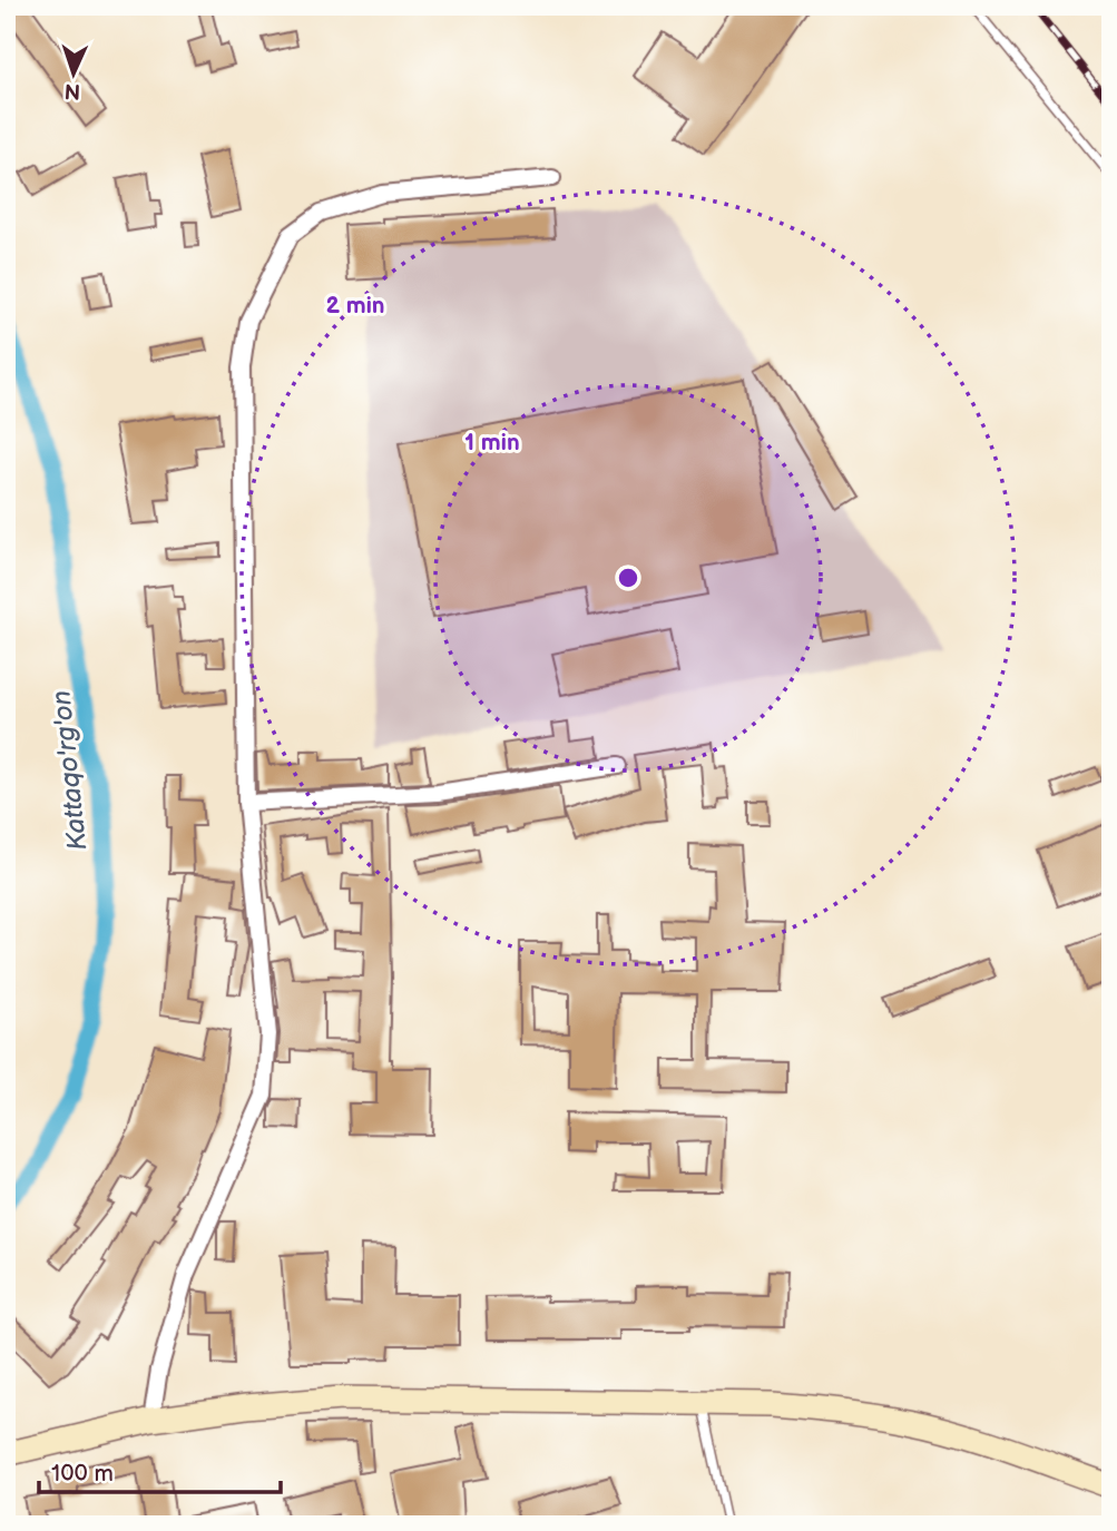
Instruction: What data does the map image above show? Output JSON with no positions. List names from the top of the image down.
{
  "water": ["Kattaqo'rg'on"],
  "scale_bar": "100 m",
  "north": "bottom",
  "rings": ["2 min", "1 min"]
}
